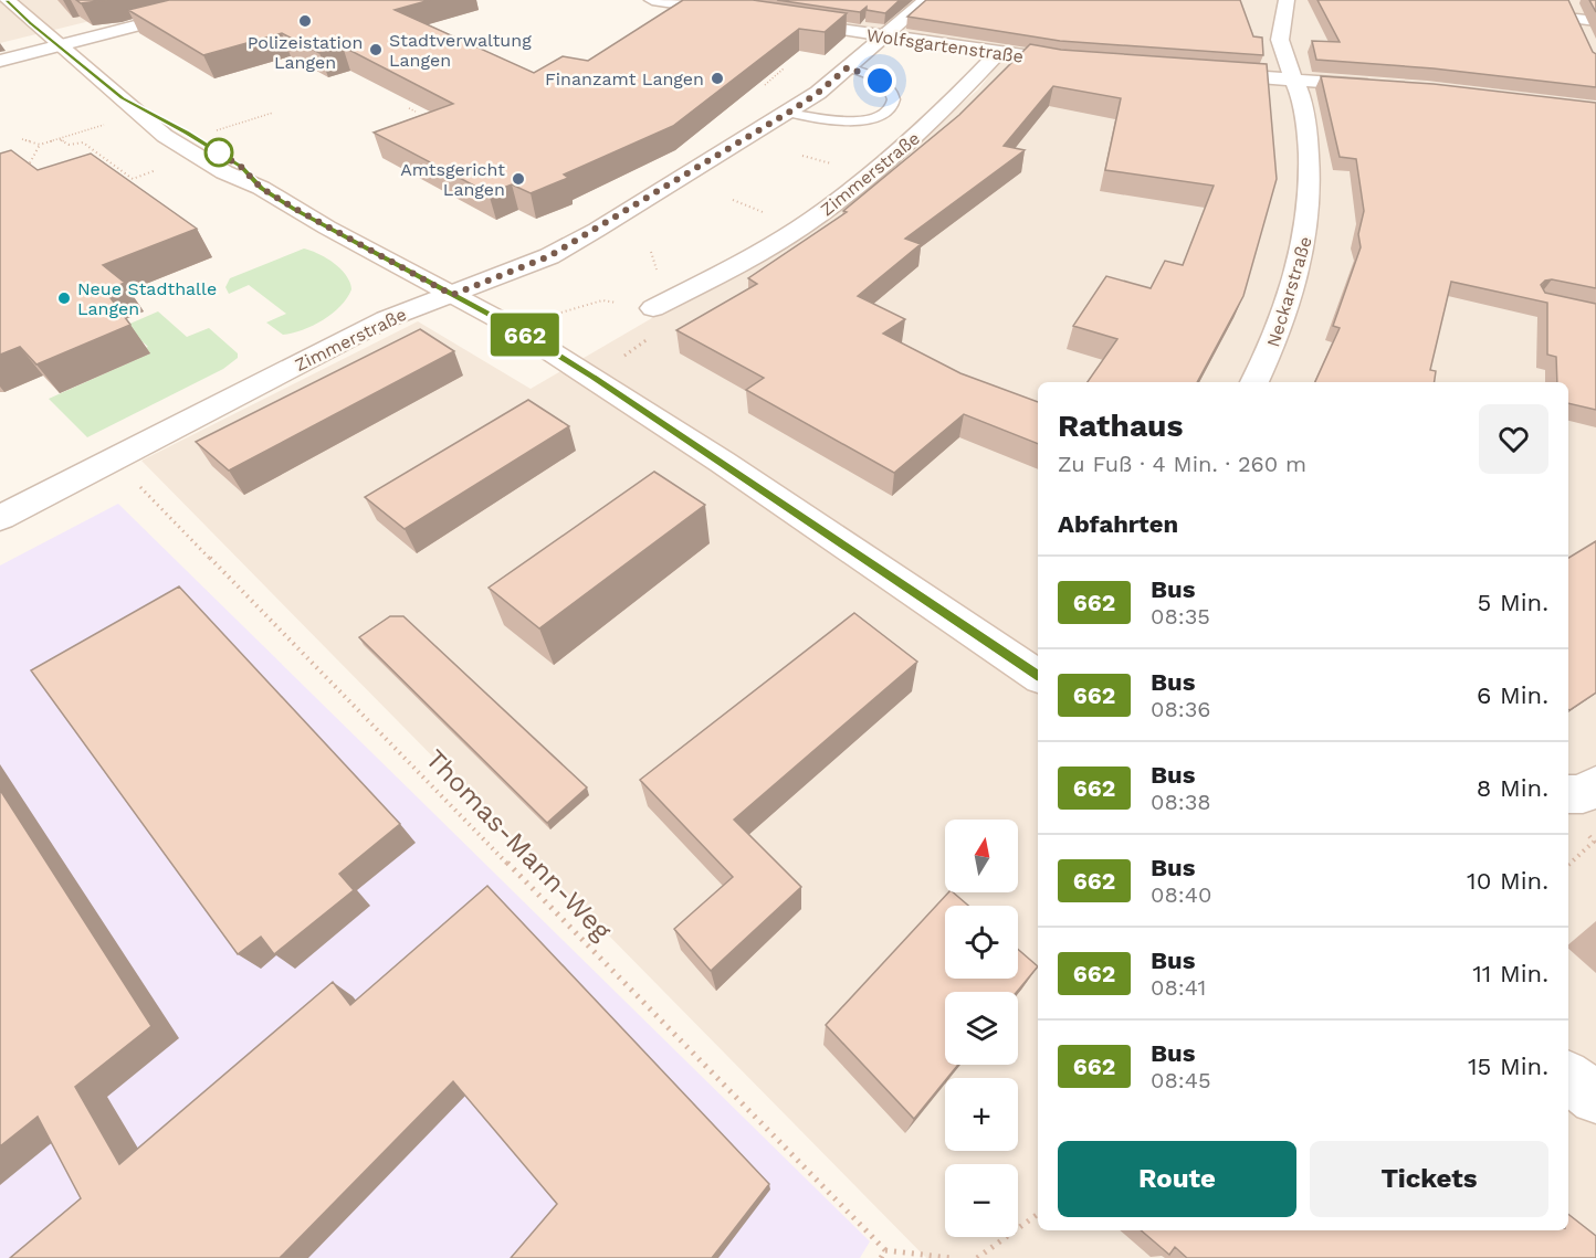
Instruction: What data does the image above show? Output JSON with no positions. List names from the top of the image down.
{
  "streets": {
    "street": ["Wolfsgartenstraße", "Zimmerstraße", "Neckarstraße"],
    "path": ["Thomas-Mann-Weg"]
  },
  "crossings": [
    ["Wolfsgartenstraße", "Zimmerstraße"],
    ["Zimmerstraße", "Thomas-Mann-Weg"]
  ],
  "places": [
    "Polizeistation Langen",
    "Stadtverwaltung Langen",
    "Finanzamt Langen",
    "Amtsgericht Langen",
    "Neue Stadthalle Langen"
  ],
  "lines": ["bus line 662"],
  "north": "top",
  "page": {
    "on_map": "662",
    "heading": [
      ["Rathaus", "Zu Fuß · 4 Min. · 260 m"],
      "Abfahrten"
    ],
    "list": [
      {
        "mark": "662",
        "name": "Bus",
        "note": "08:35",
        "value": "5 Min."
      },
      {
        "mark": "662",
        "name": "Bus",
        "note": "08:36",
        "value": "6 Min."
      },
      {
        "mark": "662",
        "name": "Bus",
        "note": "08:38",
        "value": "8 Min."
      },
      {
        "mark": "662",
        "name": "Bus",
        "note": "08:40",
        "value": "10 Min."
      },
      {
        "mark": "662",
        "name": "Bus",
        "note": "08:41",
        "value": "11 Min."
      },
      {
        "mark": "662",
        "name": "Bus",
        "note": "08:45",
        "value": "15 Min."
      }
    ],
    "map_buttons": ["+", "−"],
    "buttons": ["Route", "Tickets"]
  }
}
